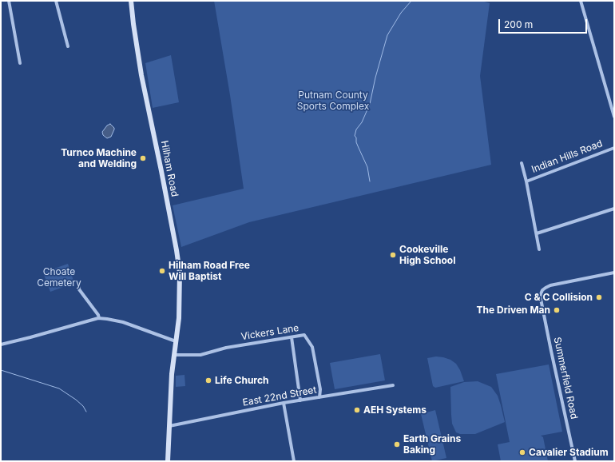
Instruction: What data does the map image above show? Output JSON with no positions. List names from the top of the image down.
{
  "streets": {
    "main road": ["Hilham Road"],
    "street": [
      "Indian Hills Road",
      "Vickers Lane",
      "Summerfield Road",
      "East 22nd Street"
    ]
  },
  "crossings": [
    ["Hilham Road", "Vickers Lane"],
    ["Hilham Road", "East 22nd Street"],
    ["Vickers Lane", "East 22nd Street"]
  ],
  "parks": ["Putnam County Sports Complex", "Choate Cemetery"],
  "places": [
    "Turnco Machine and Welding",
    "Cookeville High School",
    "Hilham Road Free Will Baptist",
    "C & C Collision",
    "The Driven Man",
    "Life Church",
    "AEH Systems",
    "Earth Grains Baking",
    "Cavalier Stadium"
  ],
  "scale_bar": "200 m"
}
